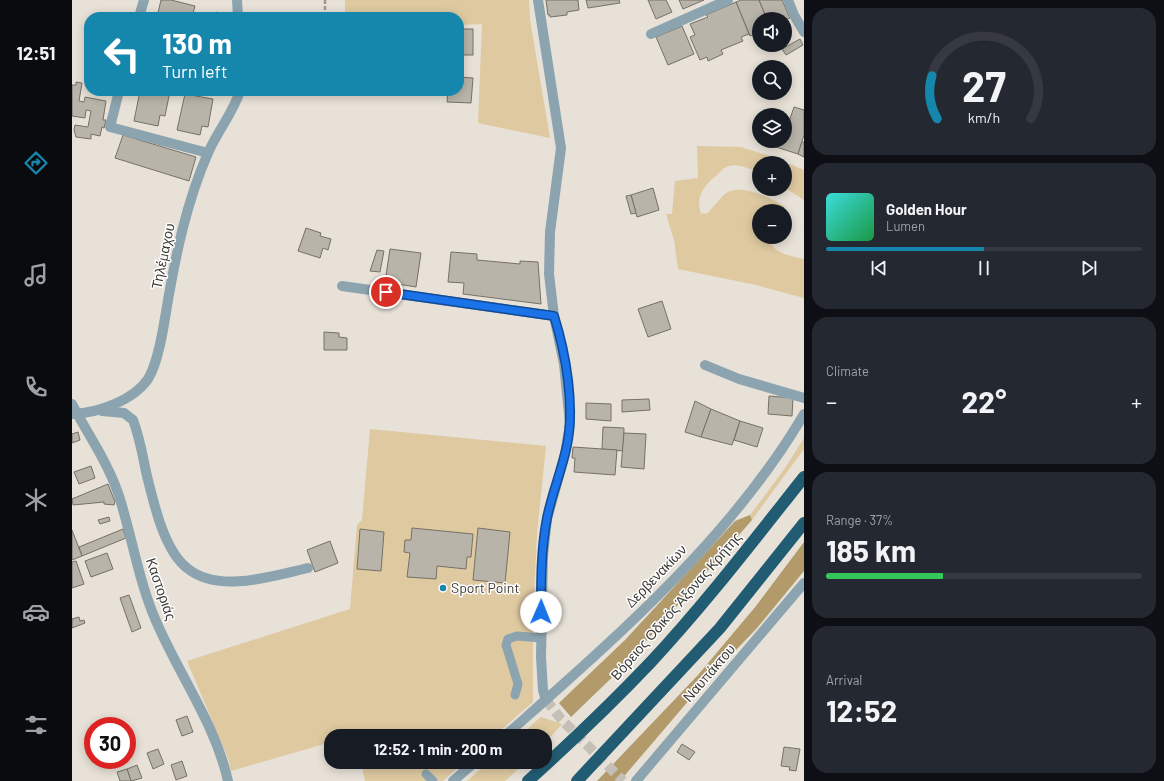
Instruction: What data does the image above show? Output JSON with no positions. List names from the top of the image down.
{
  "streets": {
    "highway": ["Βόρειος Οδικός Άξονας Κρήτης"],
    "street": [
      "Τηλέμαχου",
      "Δερβενακίων",
      "Καστοριάς",
      "Ναυπάκτου"
    ]
  },
  "crossings": [
    ["Τηλέμαχου", "Καστοριάς"]
  ],
  "places": ["Sport Point"],
  "page": {
    "tabs": "12:51",
    "map_buttons": ["+", "−"],
    "turn": ["130 m", "Turn left"],
    "song": ["Golden Hour", "Lumen"],
    "tile": [
      "Climate",
      ["Range · 37%", "185 km"],
      ["Arrival", "12:52"]
    ],
    "heat": ["−", "22°", "+"],
    "limit": "30",
    "trip": "12:52 · 1 min · 200 m",
    "gauge": ["27", "km/h"]
  }
}
